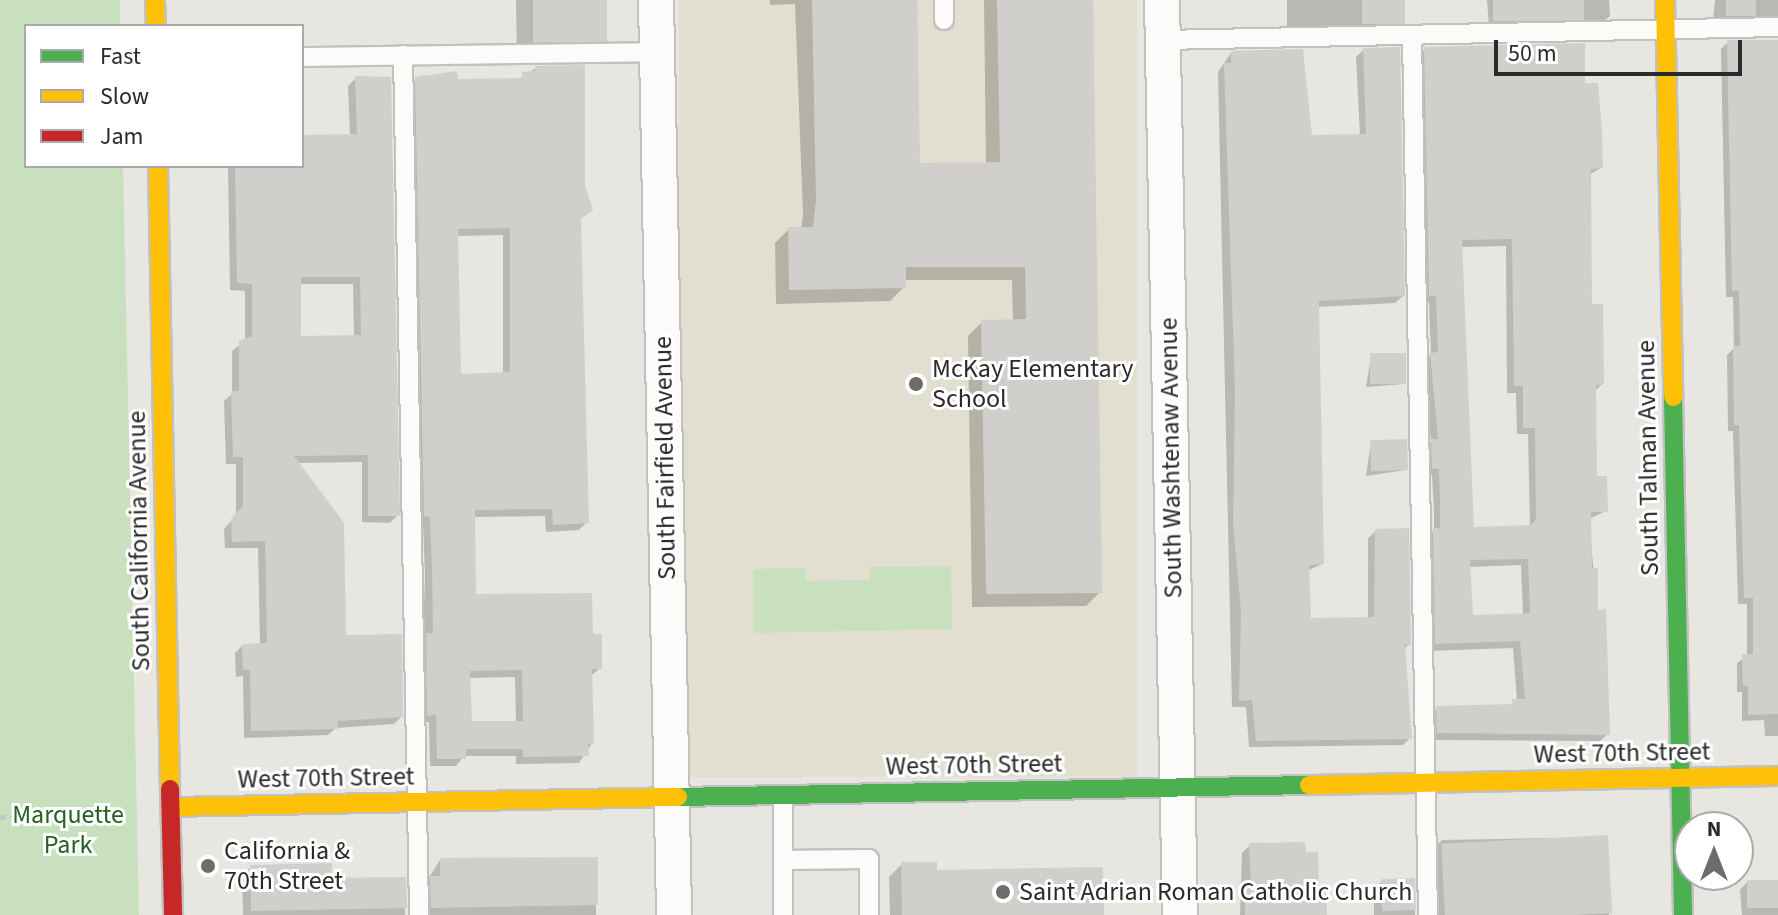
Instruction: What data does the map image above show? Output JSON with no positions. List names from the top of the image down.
{
  "streets": {
    "street": [
      "South Fairfield Avenue",
      "South Washtenaw Avenue",
      "South Talman Avenue",
      "South California Avenue",
      "West 70th Street"
    ]
  },
  "crossings": [
    ["South Fairfield Avenue", "West 70th Street"],
    ["South Washtenaw Avenue", "West 70th Street"],
    ["South Talman Avenue", "West 70th Street"],
    ["South California Avenue", "West 70th Street"]
  ],
  "parks": ["Marquette Park"],
  "places": ["McKay Elementary School", "California & 70th Street", "Saint Adrian Roman Catholic Church"],
  "legend": ["Fast", "Slow", "Jam"],
  "scale_bar": "50 m",
  "north": "top"
}
